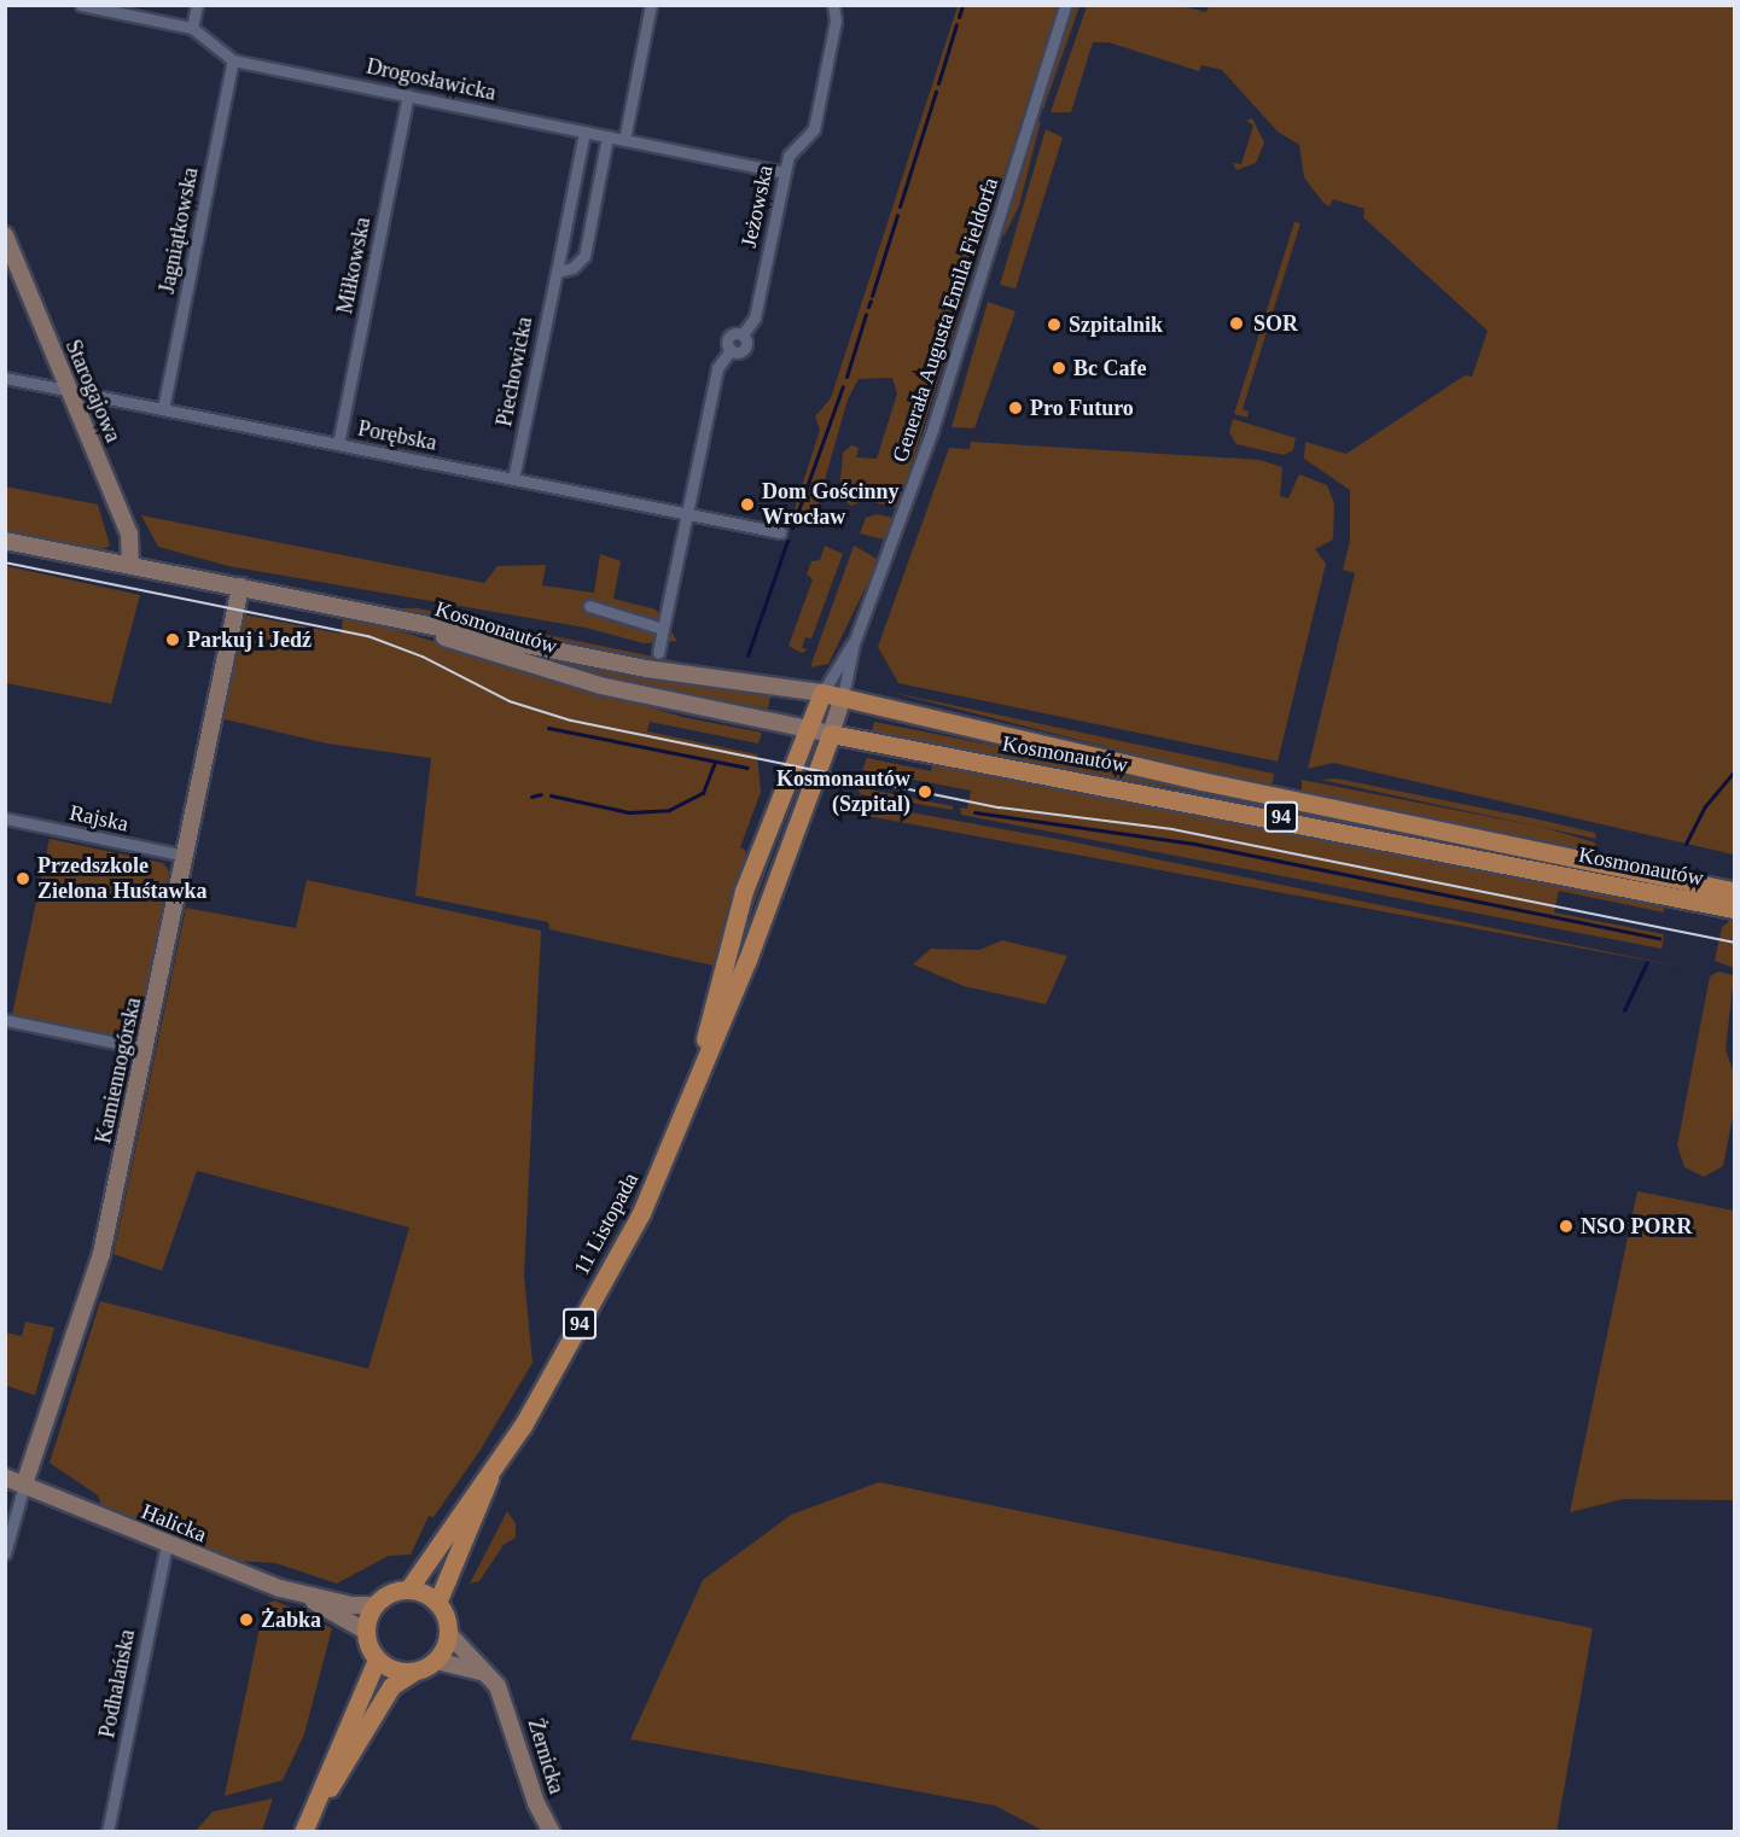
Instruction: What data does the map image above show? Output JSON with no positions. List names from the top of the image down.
{
  "streets": {
    "main road": ["Kosmonautów", "94", "11 Listopada"],
    "street": [
      "Drogosławicka",
      "Jeżowska",
      "Jagniątkowska",
      "Miłkowska",
      "Generała Augusta Emila Fieldorfa",
      "Piechowicka",
      "Starogajowa",
      "Porębska",
      "Rajska",
      "Kamiennogórska",
      "Halicka",
      "Podhalańska",
      "Żernicka"
    ]
  },
  "crossings": [
    ["Drogosławicka", "Jeżowska"],
    ["Drogosławicka", "Jagniątkowska"],
    ["Drogosławicka", "Miłkowska"],
    ["Drogosławicka", "Piechowicka"],
    ["Jeżowska", "Porębska"],
    ["Jagniątkowska", "Porębska"],
    ["Miłkowska", "Porębska"],
    ["Generała Augusta Emila Fieldorfa", "Kosmonautów"],
    ["Generała Augusta Emila Fieldorfa", "11 Listopada"],
    ["Piechowicka", "Porębska"],
    ["Starogajowa", "Porębska"],
    ["Starogajowa", "Kosmonautów"],
    ["Kosmonautów", "Kamiennogórska"],
    ["Kosmonautów", "11 Listopada"],
    ["94", "11 Listopada"],
    ["94", "Halicka"],
    ["Rajska", "Kamiennogórska"],
    ["Kamiennogórska", "Halicka"],
    ["11 Listopada", "Halicka"],
    ["Halicka", "Podhalańska"]
  ],
  "places": [
    "SOR",
    "Szpitalnik",
    "Bc Cafe",
    "Pro Futuro",
    "Dom Gościnny Wrocław",
    "Parkuj i Jedź",
    "Kosmonautów (Szpital)",
    "Przedszkole Zielona Huśtawka",
    "NSO PORR",
    "Żabka"
  ]
}
